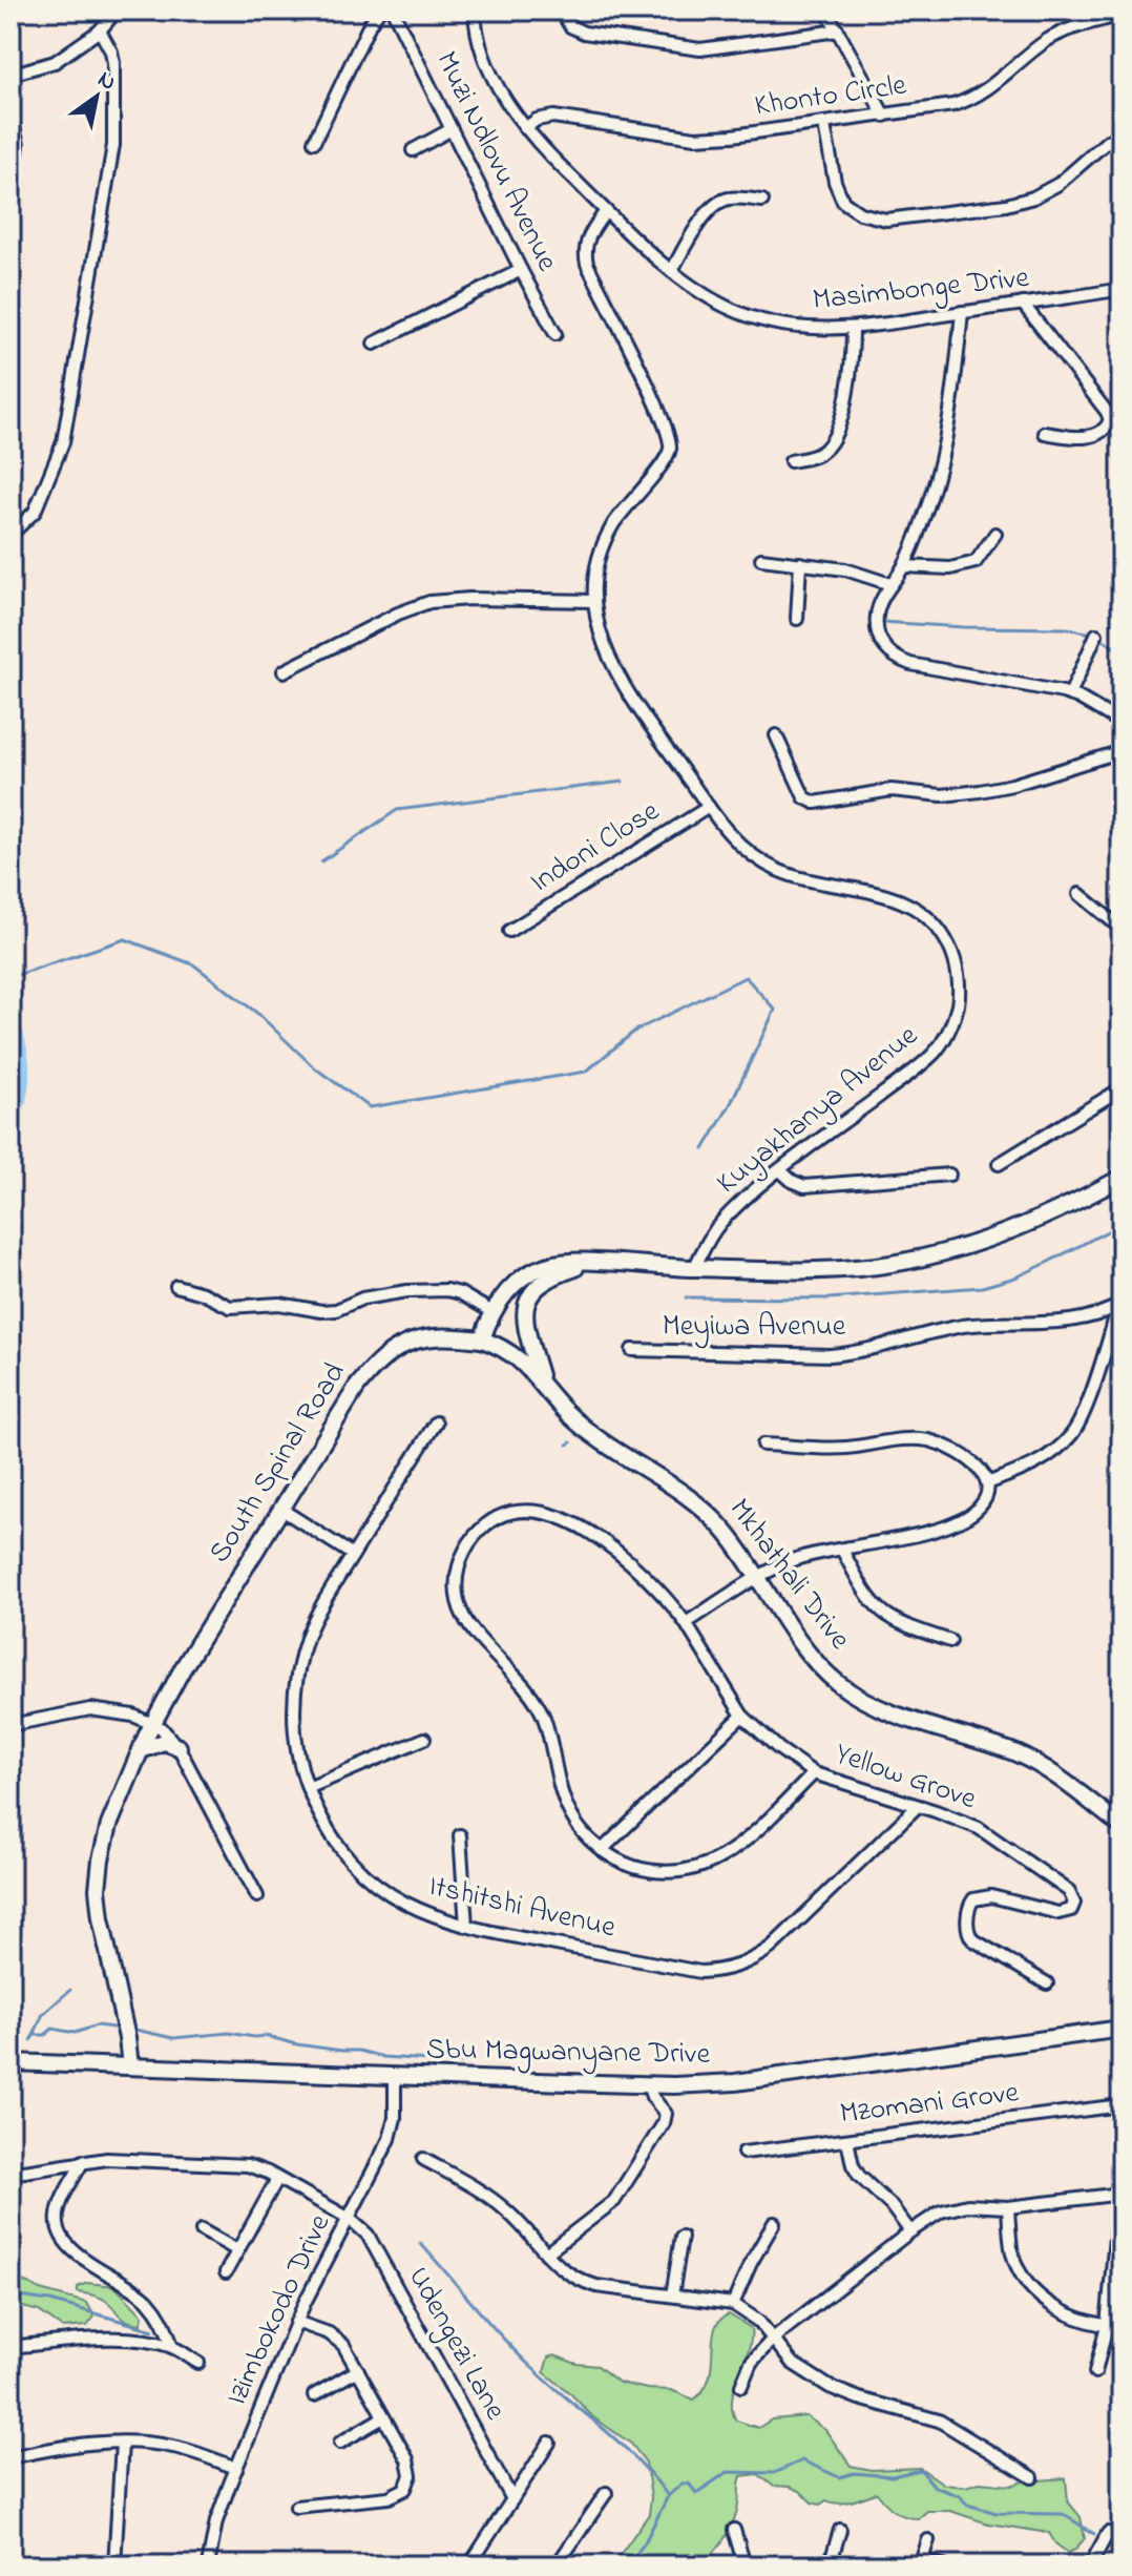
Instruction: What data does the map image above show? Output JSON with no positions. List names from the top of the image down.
{
  "streets": {
    "street": [
      "Khonto Circle",
      "Muzi Ndlovu Avenue",
      "Masimbonge Drive",
      "Indoni Close",
      "Kuyakhanya Avenue",
      "Meyiwa Avenue",
      "South Spinal Road",
      "Mkhathali Drive",
      "Yellow Grove",
      "Itshitshi Avenue",
      "Sbu Magwanyane Drive",
      "Mzomani Grove",
      "Izimbokodo Drive",
      "Udengezi Lane"
    ]
  },
  "crossings": [
    ["Khonto Circle", "Masimbonge Drive"],
    ["Masimbonge Drive", "Kuyakhanya Avenue"],
    ["Indoni Close", "Kuyakhanya Avenue"],
    ["South Spinal Road", "Mkhathali Drive"],
    ["South Spinal Road", "Sbu Magwanyane Drive"],
    ["Yellow Grove", "Itshitshi Avenue"],
    ["Sbu Magwanyane Drive", "Izimbokodo Drive"],
    ["Izimbokodo Drive", "Udengezi Lane"]
  ],
  "north": "top right"
}
